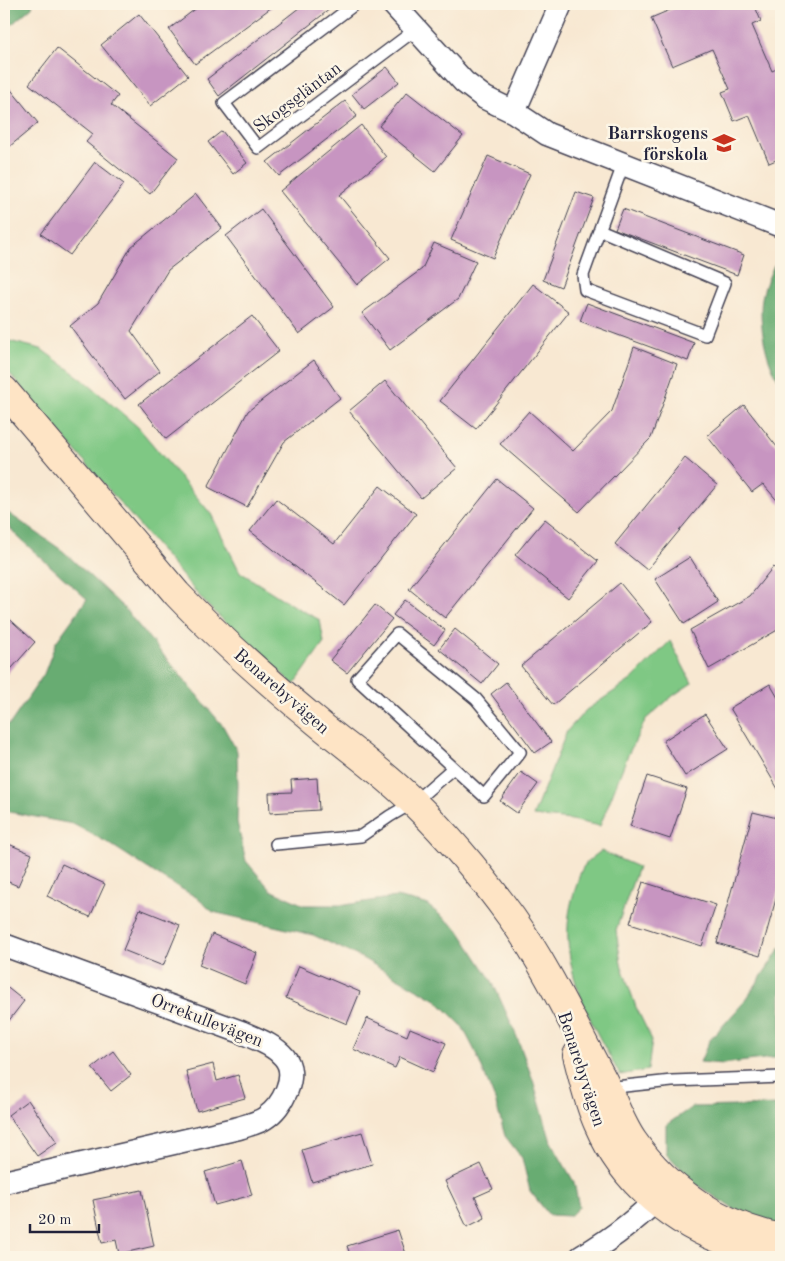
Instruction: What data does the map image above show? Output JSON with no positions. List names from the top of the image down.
{
  "streets": {
    "street": ["Benarebyvägen", "Orrekullevägen"],
    "lane": ["Skogsgläntan"]
  },
  "places": {
    "school or university": ["Barrskogens förskola"]
  },
  "scale_bar": "20 m"
}
